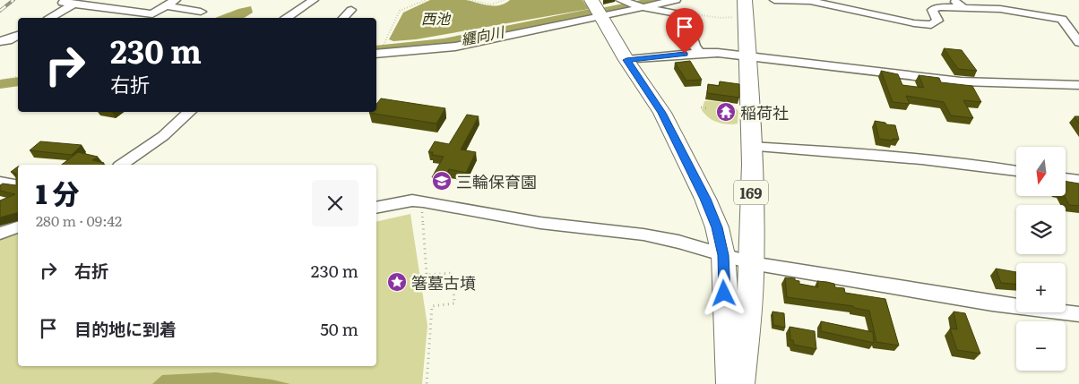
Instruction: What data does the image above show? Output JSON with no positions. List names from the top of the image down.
{
  "streets": {
    "highway": ["169"]
  },
  "water": ["西池", "纒向川"],
  "places": {
    "temple": ["稲荷社"],
    "school or university": ["三輪保育園"],
    "place": ["箸墓古墳"]
  },
  "north": "bottom",
  "page": {
    "turn": ["230 m", "右折"],
    "map_buttons": ["+", "−"],
    "heading": ["1 分", "280 m · 09:42"],
    "list": [
      {
        "name": "右折",
        "value": "230 m"
      },
      {
        "name": "目的地に到着",
        "value": "50 m"
      }
    ]
  }
}
